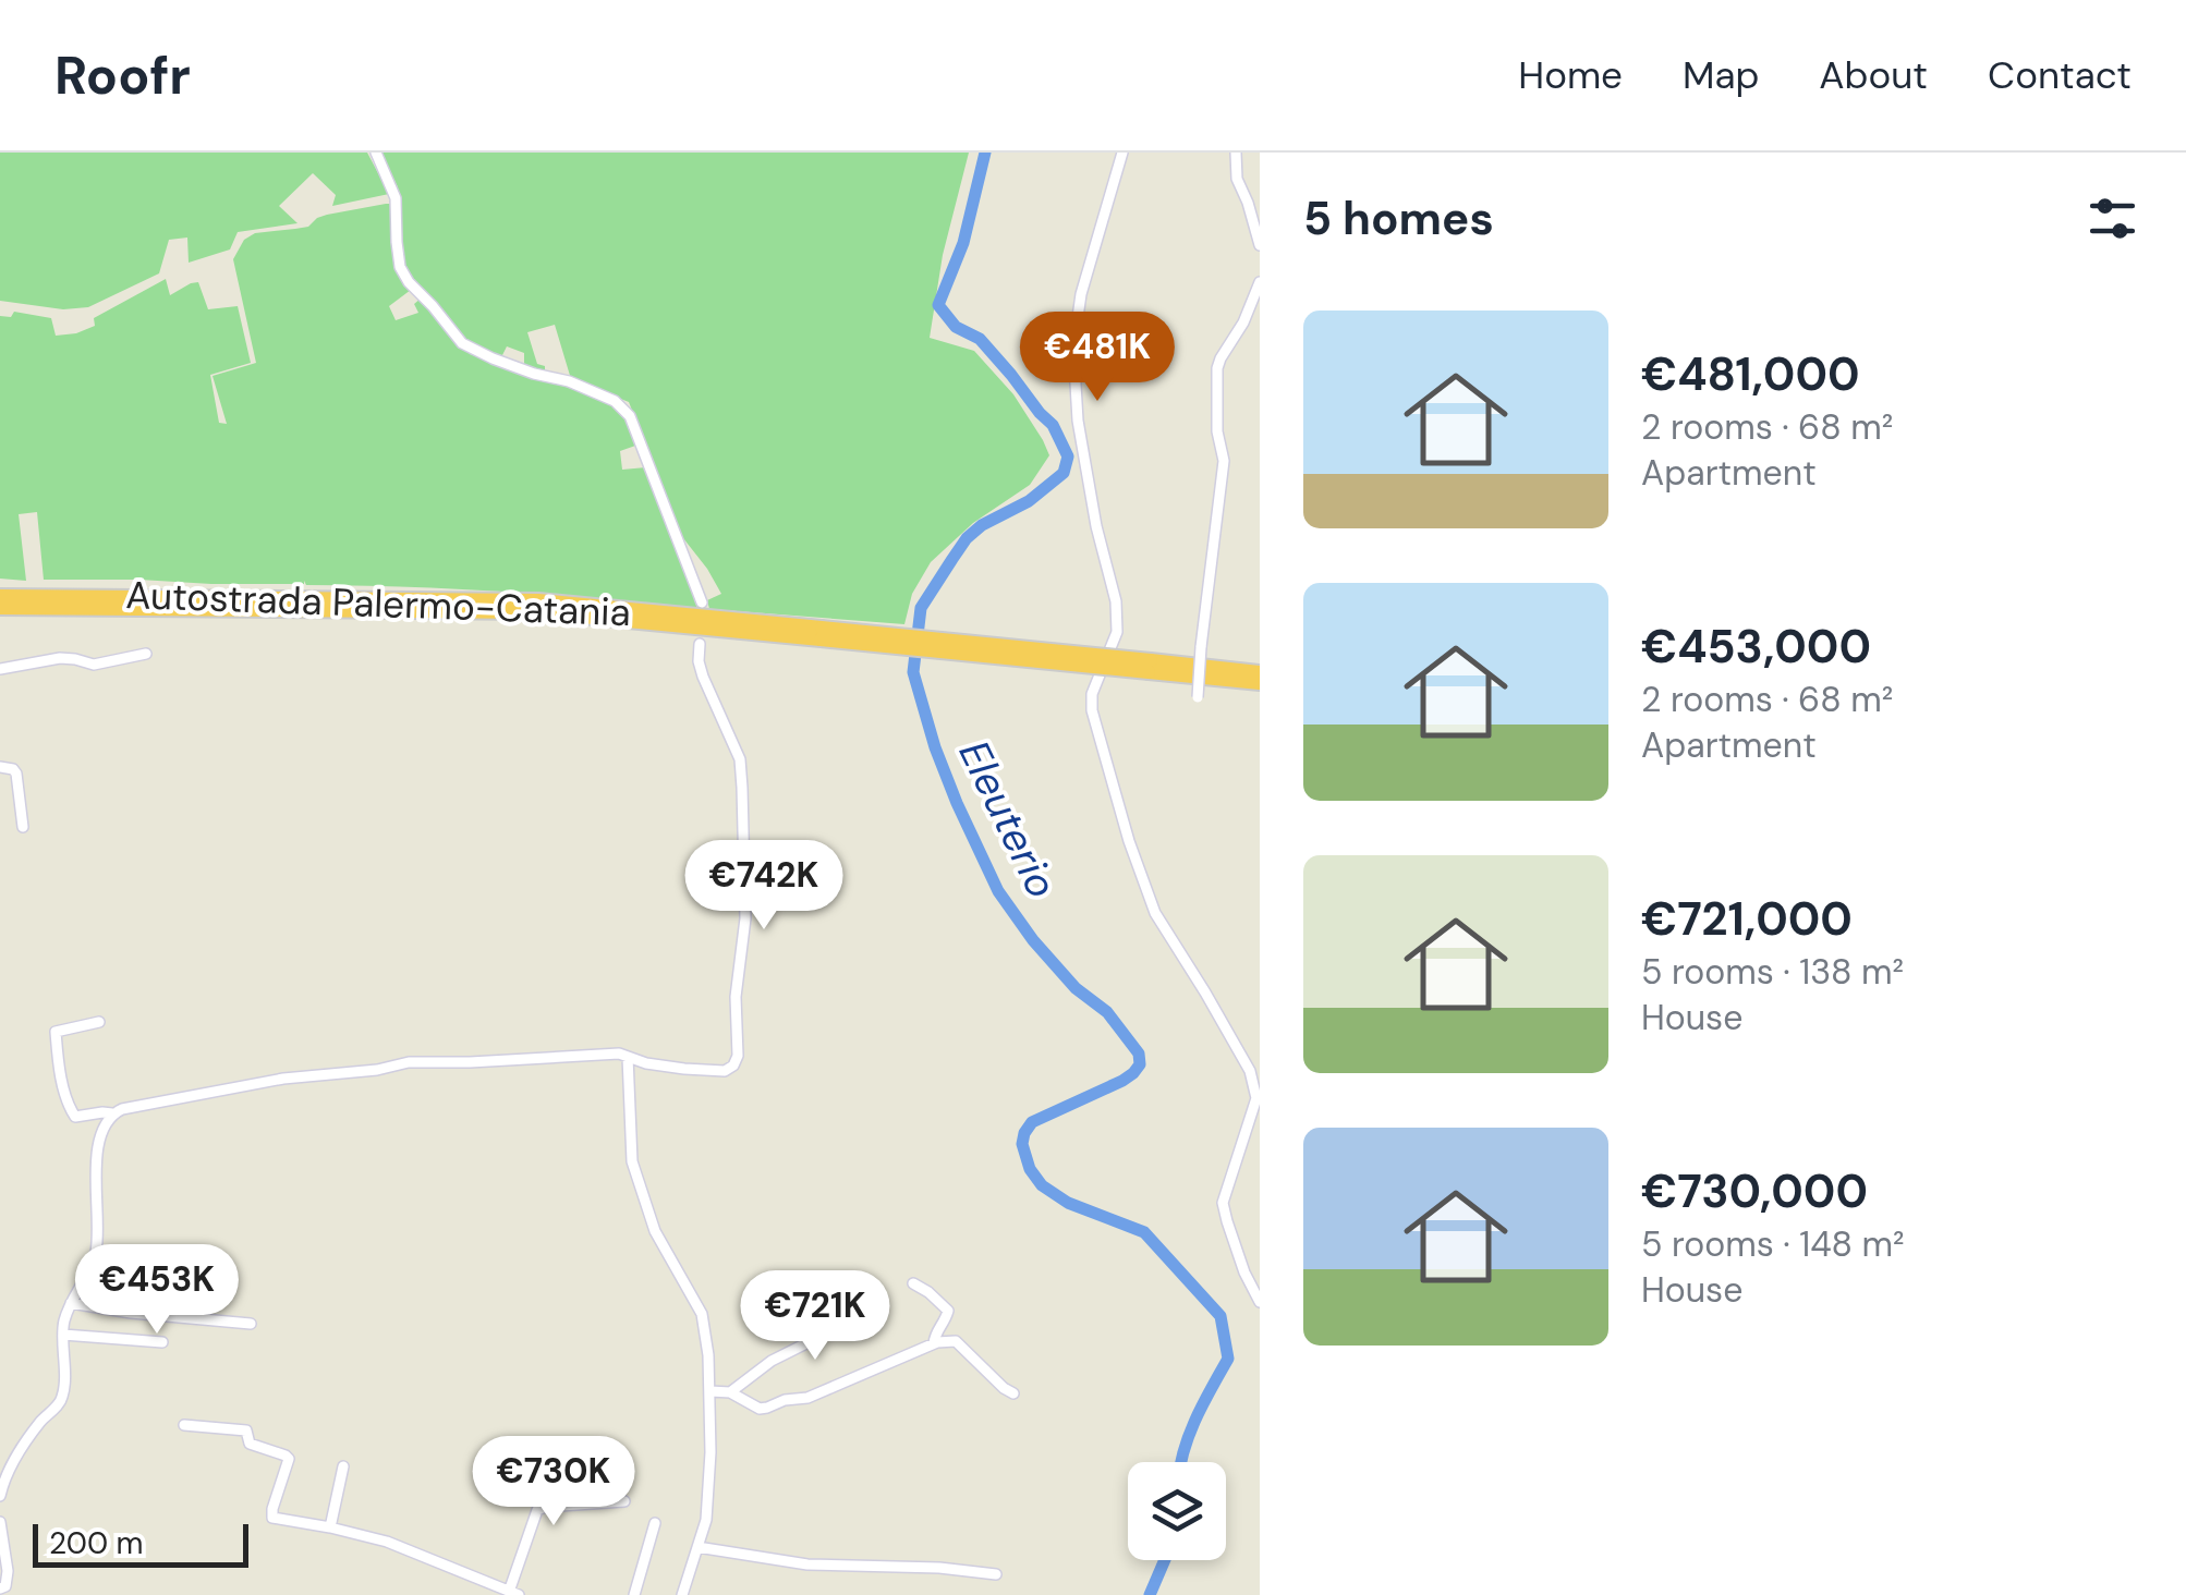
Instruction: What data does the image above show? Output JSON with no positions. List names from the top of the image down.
{
  "streets": {
    "highway": ["Autostrada Palermo-Catania"]
  },
  "water": ["Eleuterio"],
  "scale_bar": "200 m",
  "page": {
    "header": "Roofr",
    "nav": [
      "Home",
      "Map",
      "About",
      "Contact"
    ],
    "heading": "5 homes",
    "list": [
      {
        "name": "€481,000",
        "note": "2 rooms · 68 m² · Apartment"
      },
      {
        "name": "€453,000",
        "note": "2 rooms · 68 m² · Apartment"
      },
      {
        "name": "€721,000",
        "note": "5 rooms · 138 m² · House"
      },
      {
        "name": "€730,000",
        "note": "5 rooms · 148 m² · House"
      }
    ],
    "price": [
      "€481K",
      "€742K",
      "€453K",
      "€721K",
      "€730K"
    ],
    "scale": "200 m"
  }
}
